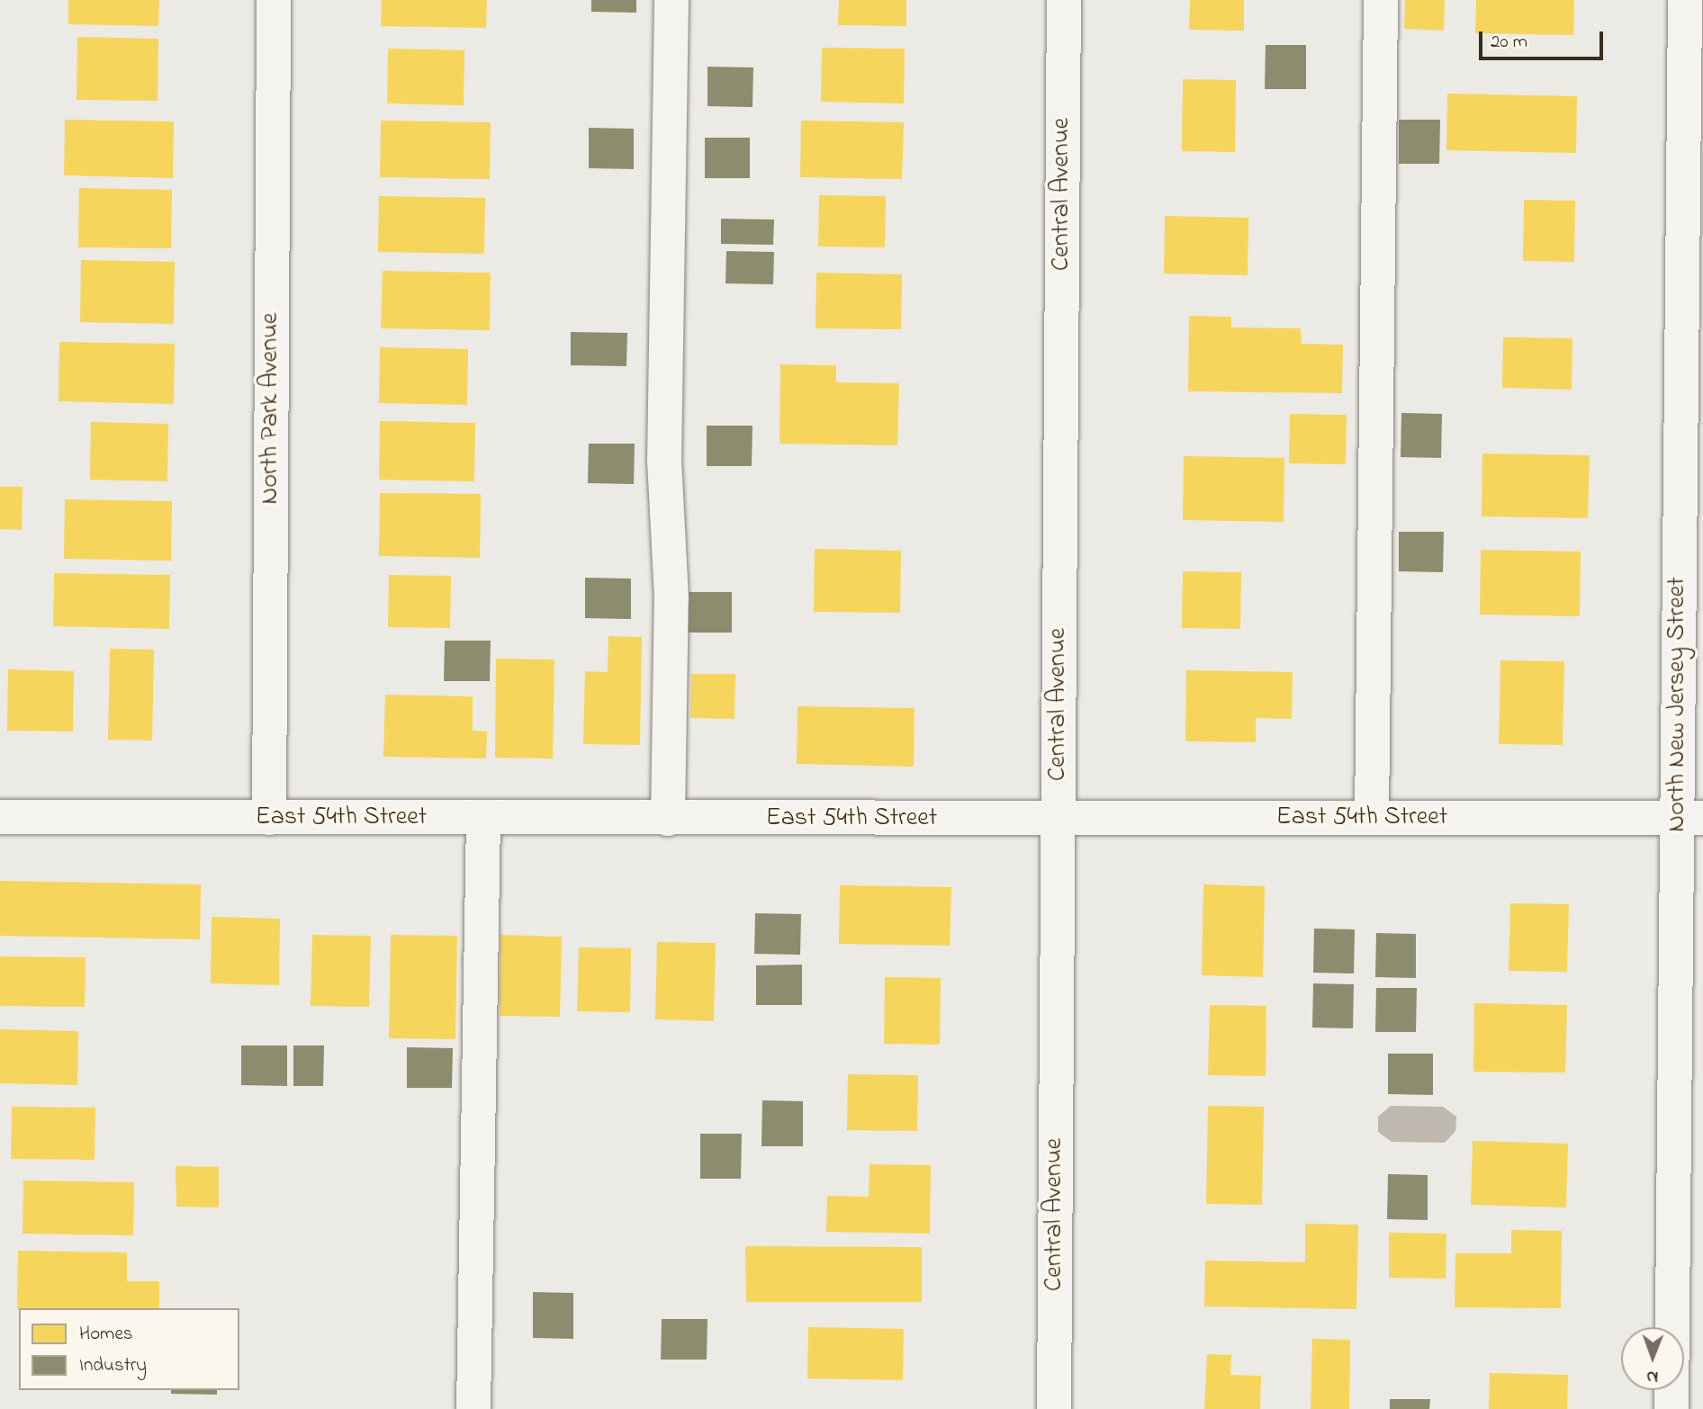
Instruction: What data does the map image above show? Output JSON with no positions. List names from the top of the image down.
{
  "streets": {
    "street": [
      "Central Avenue",
      "North Park Avenue",
      "North New Jersey Street",
      "East 54th Street"
    ]
  },
  "crossings": [
    ["Central Avenue", "East 54th Street"],
    ["North Park Avenue", "East 54th Street"],
    ["North New Jersey Street", "East 54th Street"]
  ],
  "legend": ["Homes", "Industry"],
  "scale_bar": "20 m",
  "north": "bottom"
}
